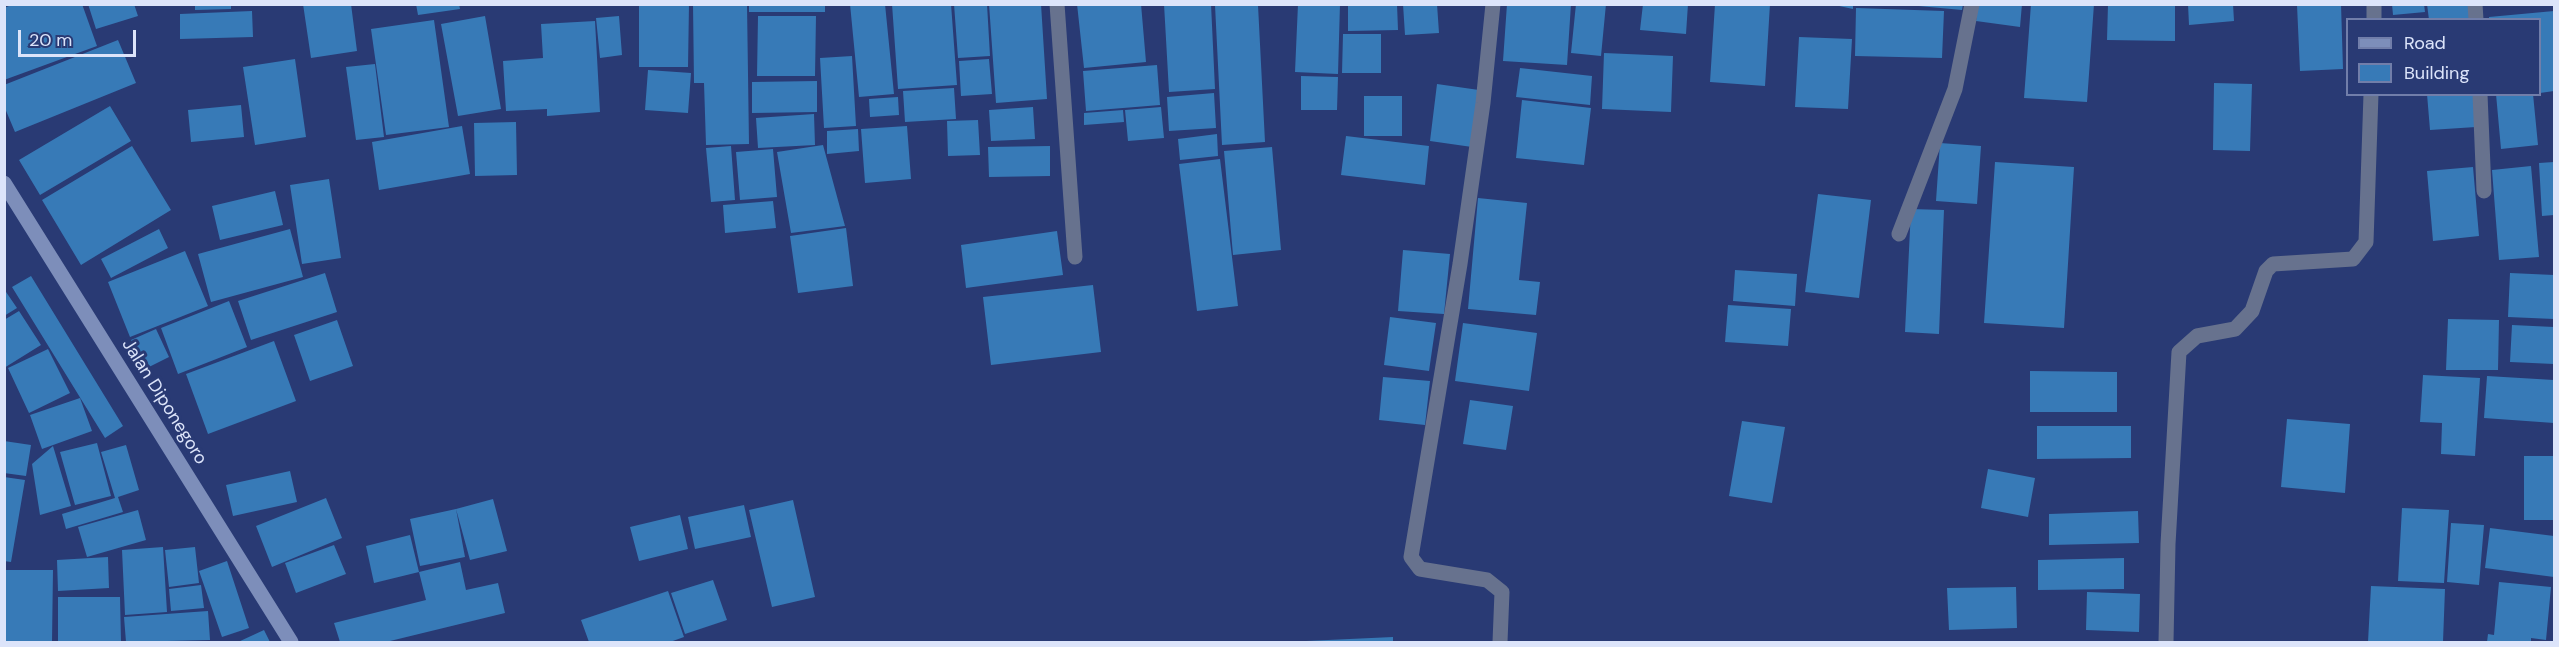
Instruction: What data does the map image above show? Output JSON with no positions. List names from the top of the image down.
{
  "streets": {
    "main road": ["Jalan Diponegoro"]
  },
  "legend": ["Road", "Building"],
  "scale_bar": "20 m"
}
